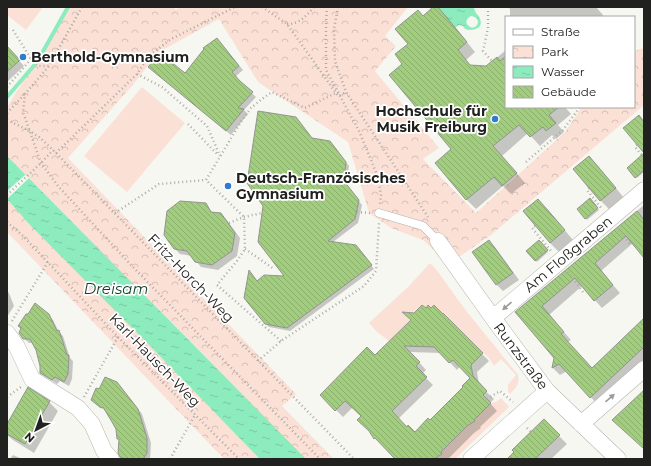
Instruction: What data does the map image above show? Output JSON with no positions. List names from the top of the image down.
{
  "streets": {
    "street": ["Am Floßgraben", "Runzstraße"],
    "path": ["Fritz-Horch-Weg", "Karl-Hausch-Weg"]
  },
  "crossings": [
    ["Am Floßgraben", "Runzstraße"]
  ],
  "water": ["Dreisam"],
  "places": ["Berthold-Gymnasium", "Hochschule für Musik Freiburg", "Deutsch-Französisches Gymnasium"],
  "legend": [
    "Straße",
    "Park",
    "Wasser",
    "Gebäude"
  ],
  "north": "bottom left"
}
